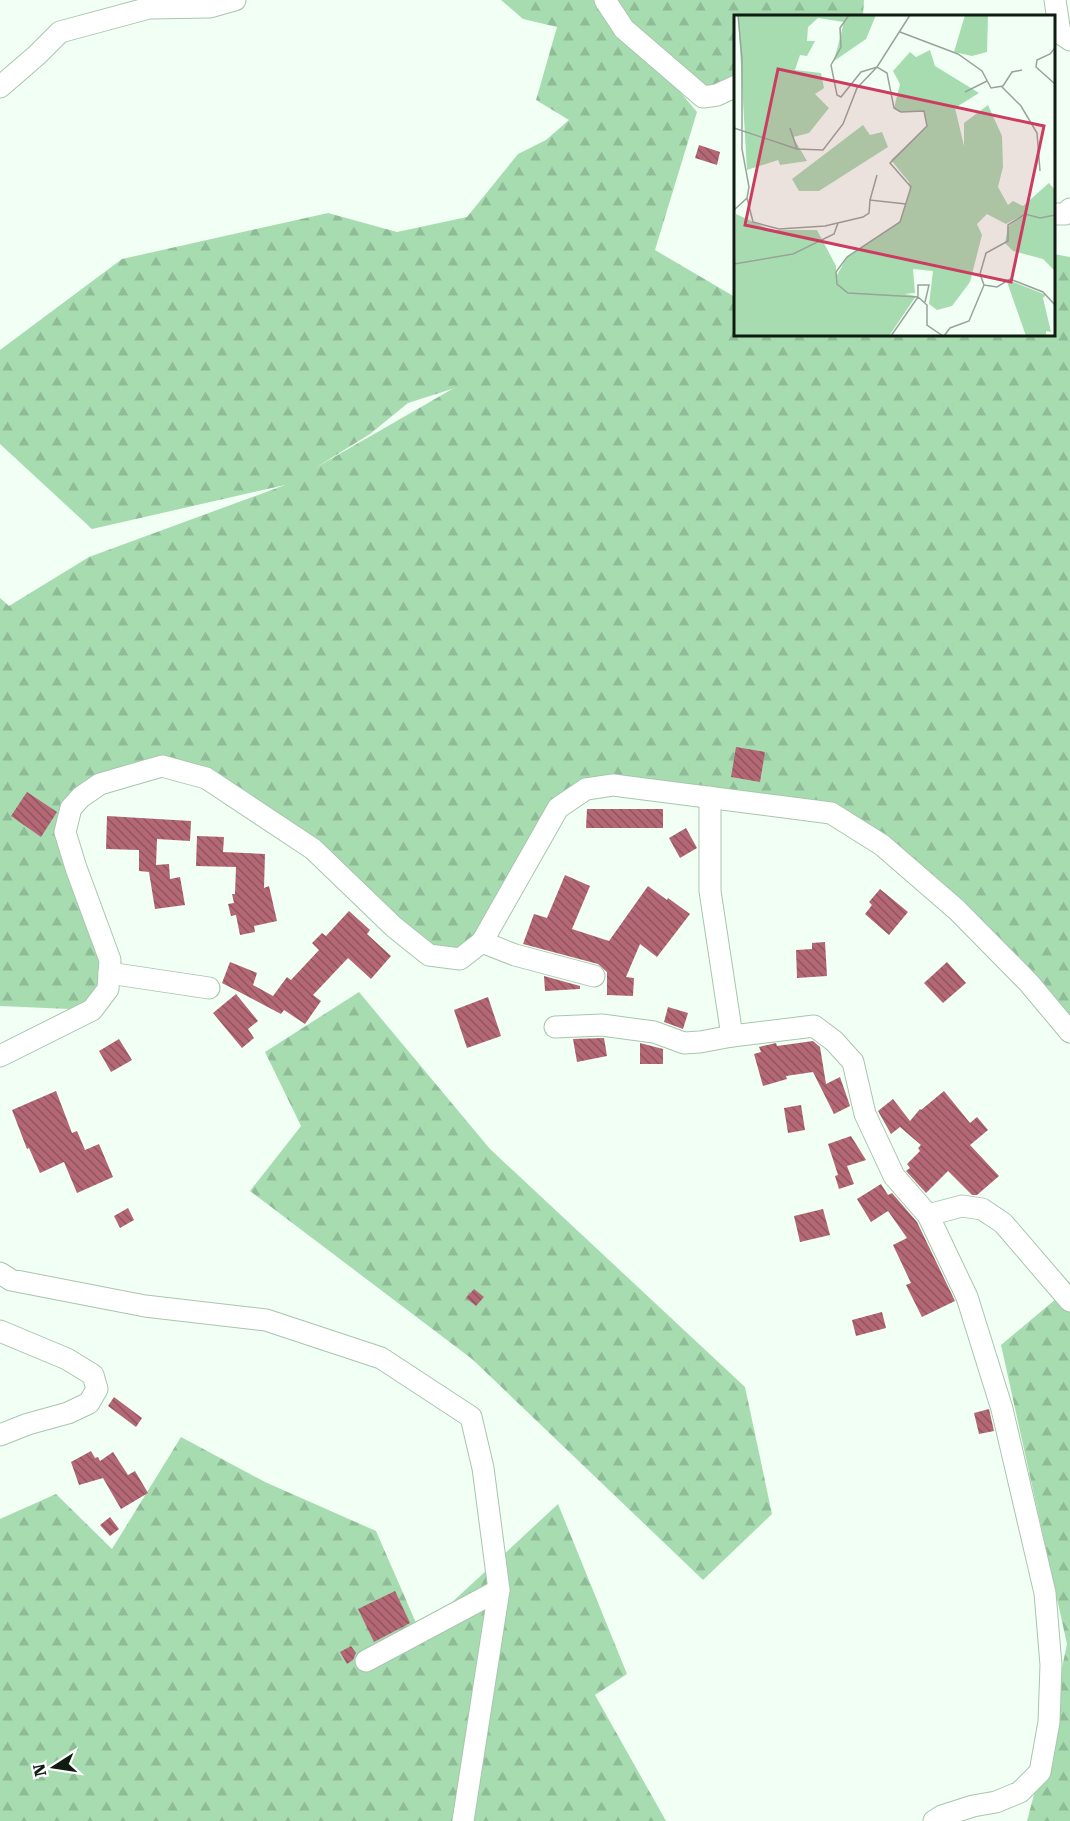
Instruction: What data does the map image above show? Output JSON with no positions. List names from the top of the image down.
{
  "north": "left"
}
